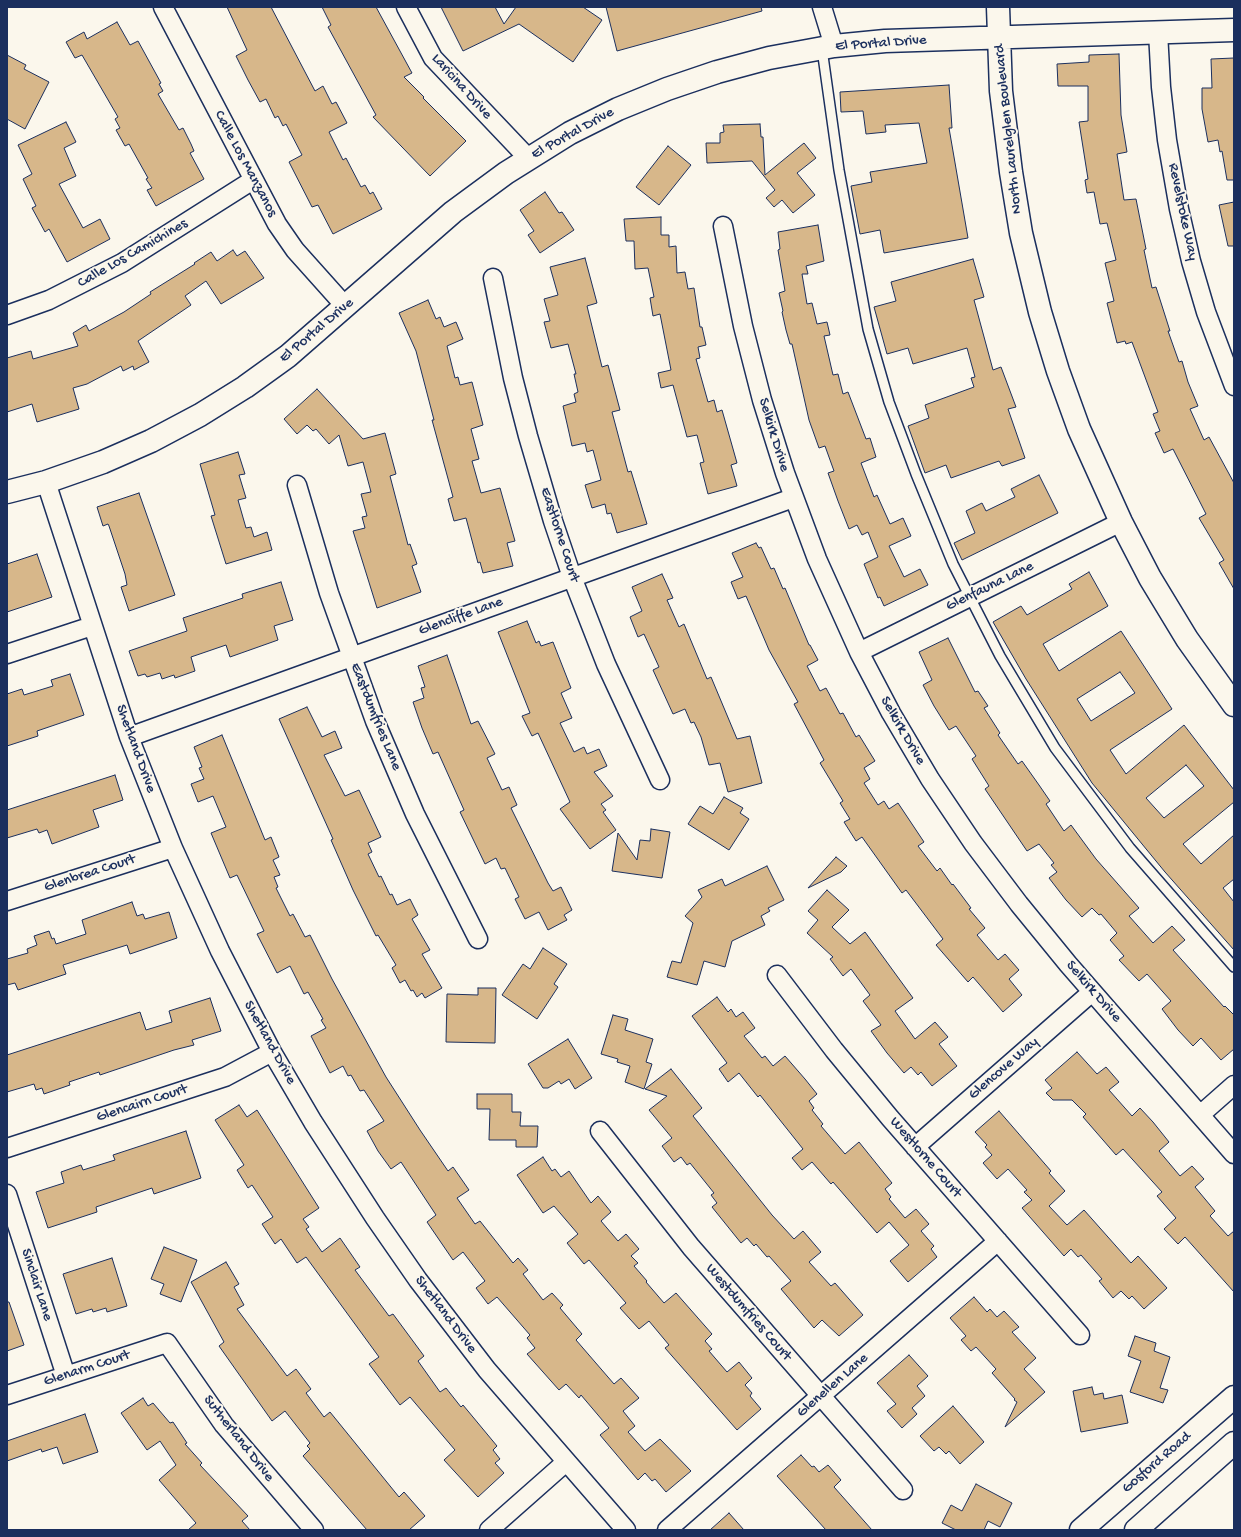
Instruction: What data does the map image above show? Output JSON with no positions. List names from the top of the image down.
{
  "streets": {
    "street": [
      "El Portal Drive",
      "Laricina Drive",
      "North Laurelglen Boulevard",
      "Calle Los Manzanos",
      "Revelstoke Way",
      "Calle Los Camichines",
      "Selkirk Drive",
      "Eastlorne Court",
      "Glenfauna Lane",
      "Glencliffe Lane",
      "Eastdumfries Lane",
      "Shetland Drive",
      "Glenbrea Court",
      "Glencove Way",
      "Glencairn Court",
      "Westlorne Court",
      "Sinclair Lane",
      "Westdumfries Court",
      "Glenarm Court",
      "Glenellen Lane",
      "Sutherland Drive",
      "Gosford Road"
    ]
  },
  "crossings": [
    ["El Portal Drive", "Laricina Drive"],
    ["El Portal Drive", "North Laurelglen Boulevard"],
    ["El Portal Drive", "Calle Los Manzanos"],
    ["El Portal Drive", "Revelstoke Way"],
    ["El Portal Drive", "Shetland Drive"],
    ["North Laurelglen Boulevard", "Glenfauna Lane"],
    ["Calle Los Manzanos", "Calle Los Camichines"],
    ["Selkirk Drive", "Glenfauna Lane"],
    ["Selkirk Drive", "Glencliffe Lane"],
    ["Selkirk Drive", "Glencove Way"],
    ["Eastlorne Court", "Glencliffe Lane"],
    ["Glencliffe Lane", "Eastdumfries Lane"],
    ["Glencliffe Lane", "Shetland Drive"],
    ["Shetland Drive", "Glenbrea Court"],
    ["Shetland Drive", "Glencairn Court"],
    ["Glencove Way", "Westlorne Court"],
    ["Westlorne Court", "Glenellen Lane"],
    ["Sinclair Lane", "Glenarm Court"],
    ["Westdumfries Court", "Glenellen Lane"],
    ["Glenarm Court", "Sutherland Drive"]
  ]
}
